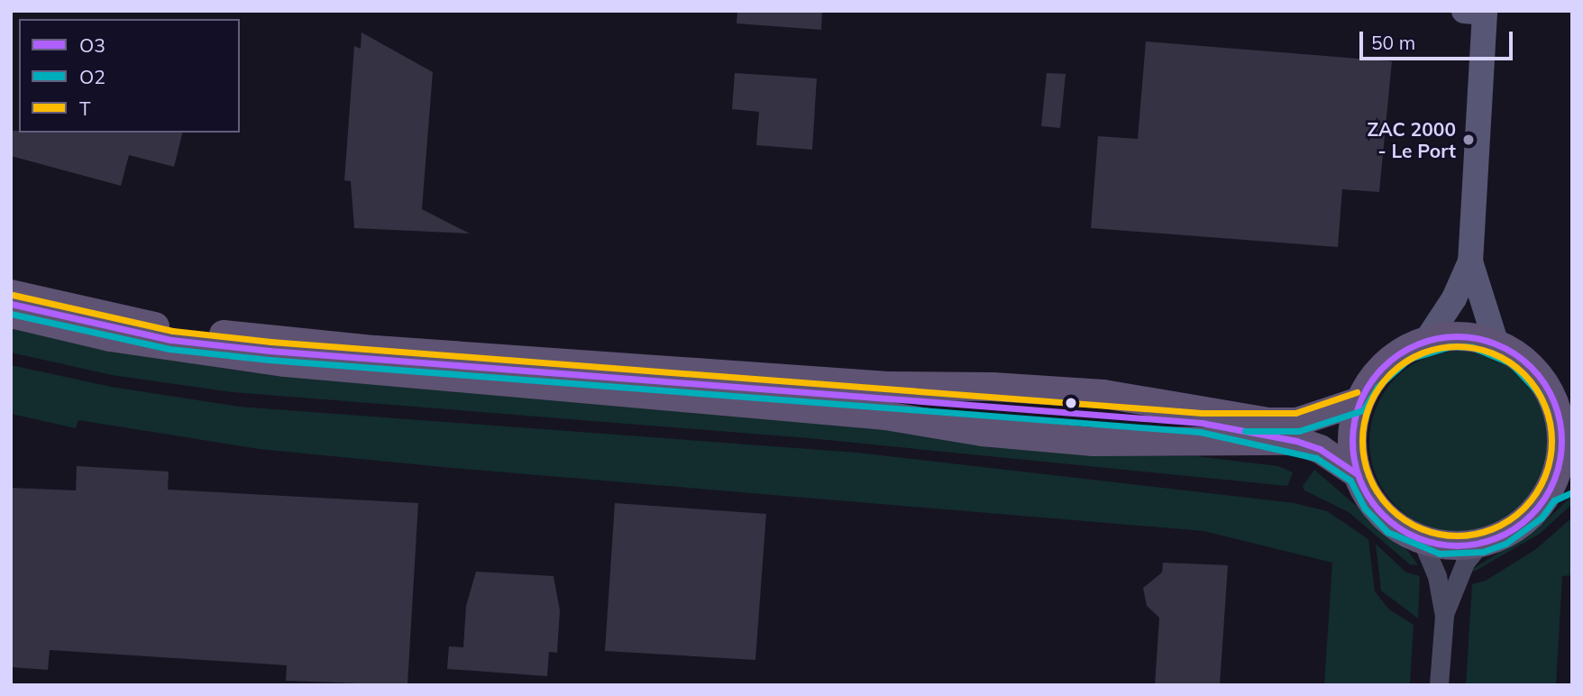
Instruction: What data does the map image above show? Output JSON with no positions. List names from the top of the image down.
{
  "places": ["ZAC 2000 - Le Port"],
  "lines": ["transit line T", "transit line O3", "transit line O2"],
  "legend": ["O3", "O2", "T"],
  "scale_bar": "50 m"
}
